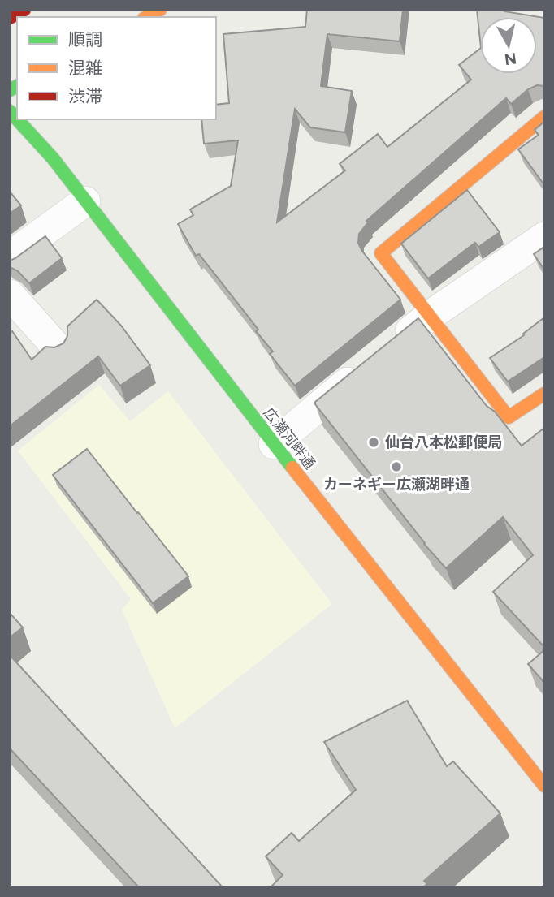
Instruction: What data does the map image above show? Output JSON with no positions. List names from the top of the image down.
{
  "streets": {
    "street": ["広瀬河畔通"]
  },
  "places": ["仙台八本松郵便局", "カーネギー広瀬湖畔通"],
  "legend": ["順調", "混雑", "渋滞"],
  "north": "bottom"
}
